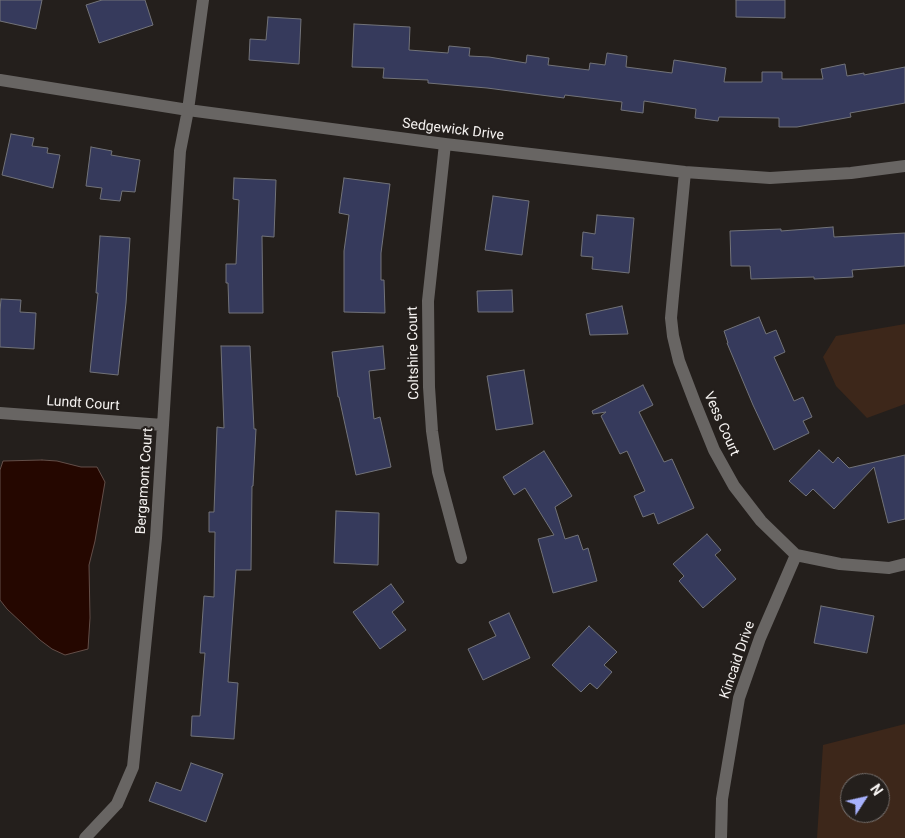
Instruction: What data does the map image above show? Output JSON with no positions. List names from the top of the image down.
{
  "streets": {
    "street": [
      "Sedgewick Drive",
      "Coltshire Court",
      "Lundt Court",
      "Vess Court",
      "Bergamont Court",
      "Kincaid Drive"
    ]
  },
  "crossings": [
    ["Sedgewick Drive", "Coltshire Court"],
    ["Sedgewick Drive", "Vess Court"],
    ["Sedgewick Drive", "Bergamont Court"],
    ["Lundt Court", "Bergamont Court"],
    ["Vess Court", "Kincaid Drive"]
  ],
  "north": "top right"
}
